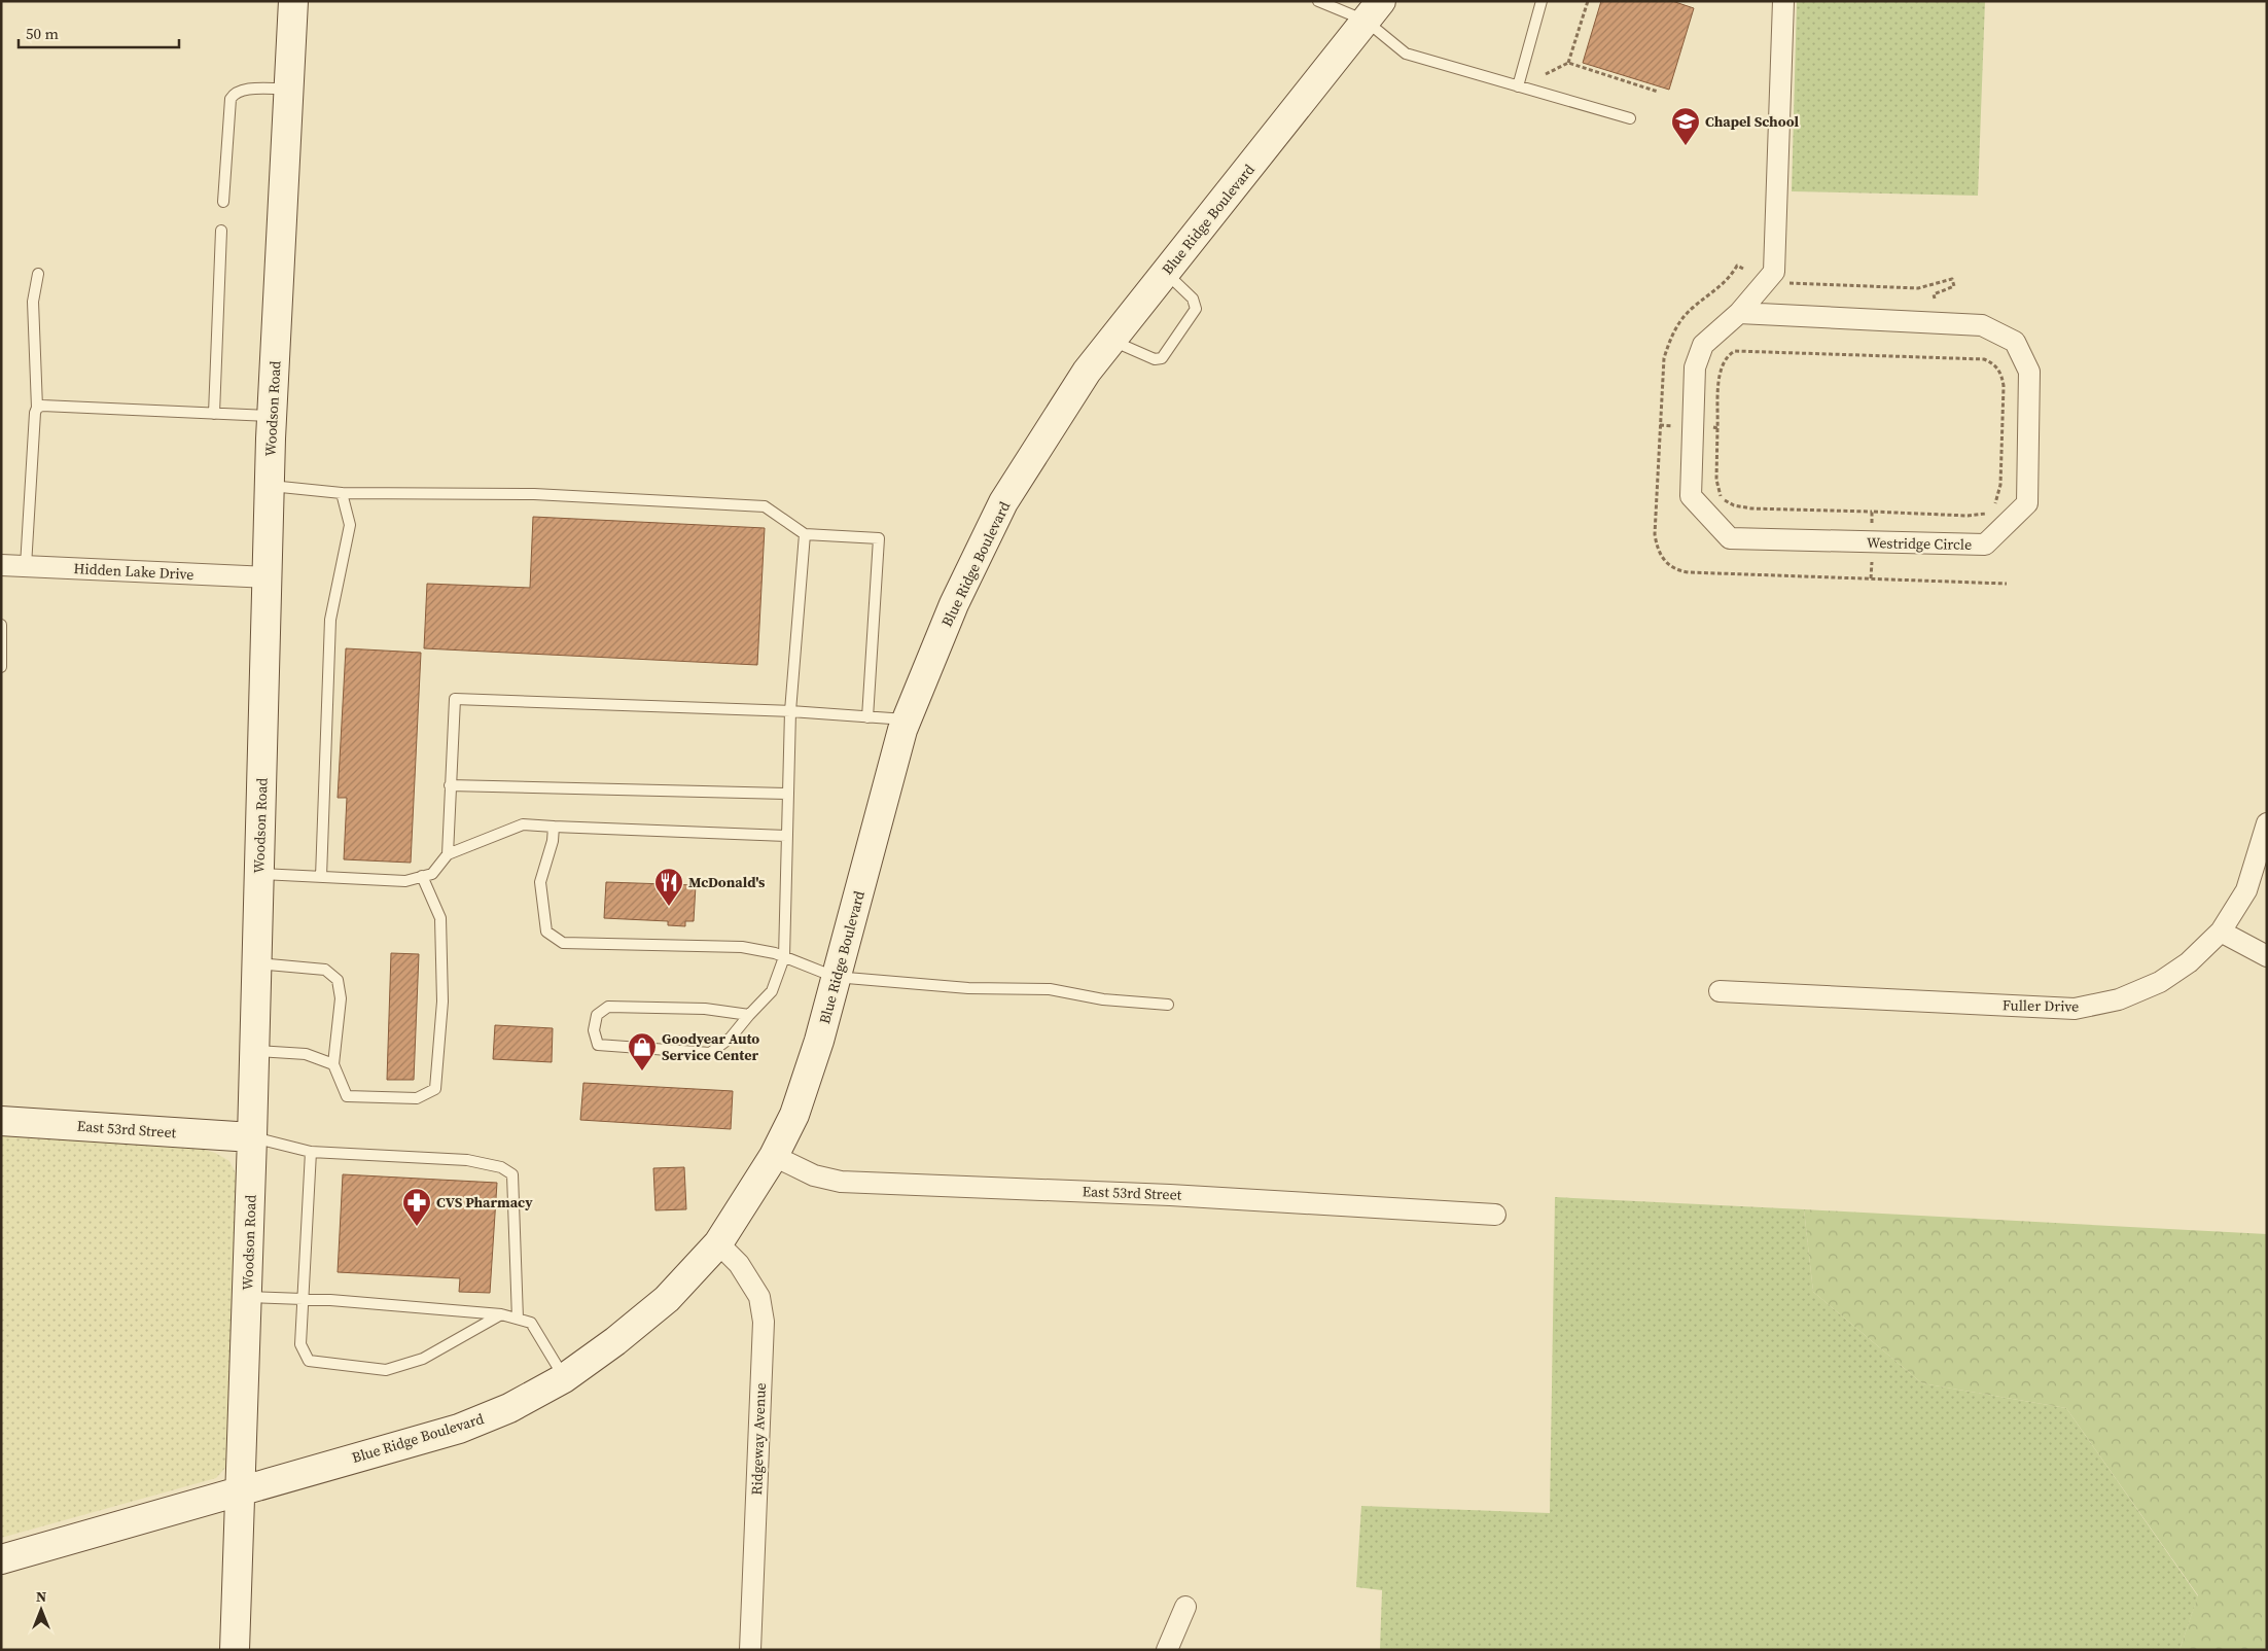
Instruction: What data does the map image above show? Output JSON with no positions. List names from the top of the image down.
{
  "streets": {
    "street": [
      "Blue Ridge Boulevard",
      "Woodson Road",
      "Westridge Circle",
      "Hidden Lake Drive",
      "Fuller Drive",
      "East 53rd Street",
      "Ridgeway Avenue"
    ]
  },
  "crossings": [
    ["Blue Ridge Boulevard", "Woodson Road"],
    ["Blue Ridge Boulevard", "East 53rd Street"],
    ["Blue Ridge Boulevard", "Ridgeway Avenue"],
    ["Woodson Road", "Hidden Lake Drive"],
    ["Woodson Road", "East 53rd Street"]
  ],
  "places": {
    "school or university": ["Chapel School"],
    "restaurant": ["McDonald's"],
    "shop": ["Goodyear Auto Service Center"],
    "pharmacy": ["CVS Pharmacy"]
  },
  "scale_bar": "50 m",
  "north": "top"
}
